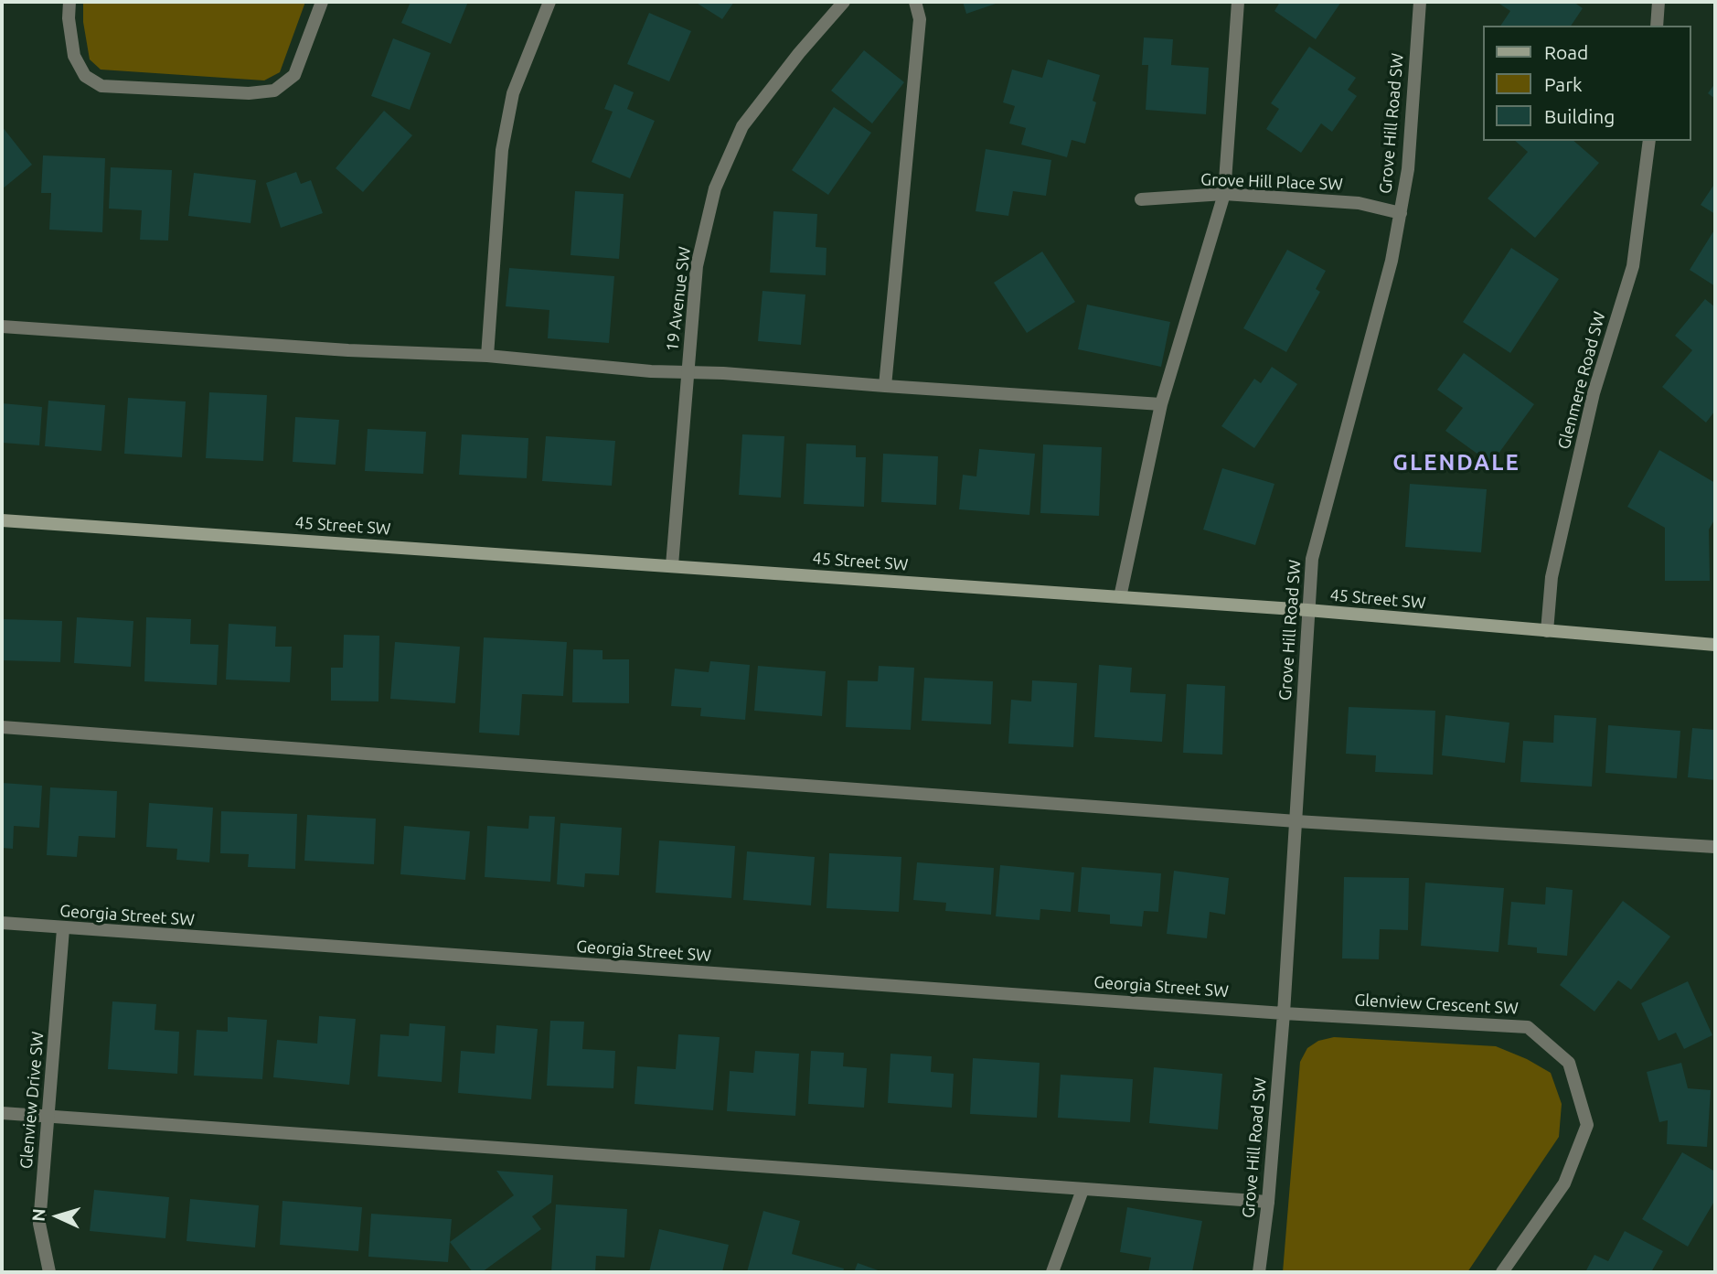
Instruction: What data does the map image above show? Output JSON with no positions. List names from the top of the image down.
{
  "streets": {
    "street": [
      "Grove Hill Road SW",
      "Grove Hill Place SW",
      "19 Avenue SW",
      "Glenmere Road SW",
      "45 Street SW",
      "Georgia Street SW",
      "Glenview Crescent SW",
      "Glenview Drive SW"
    ]
  },
  "crossings": [
    ["Grove Hill Road SW", "Grove Hill Place SW"],
    ["Grove Hill Road SW", "45 Street SW"],
    ["Grove Hill Road SW", "Georgia Street SW"],
    ["Grove Hill Road SW", "Glenview Crescent SW"],
    ["19 Avenue SW", "45 Street SW"],
    ["Glenmere Road SW", "45 Street SW"],
    ["Georgia Street SW", "Glenview Crescent SW"],
    ["Georgia Street SW", "Glenview Drive SW"]
  ],
  "districts": ["GLENDALE"],
  "legend": ["Road", "Park", "Building"],
  "north": "left"
}
